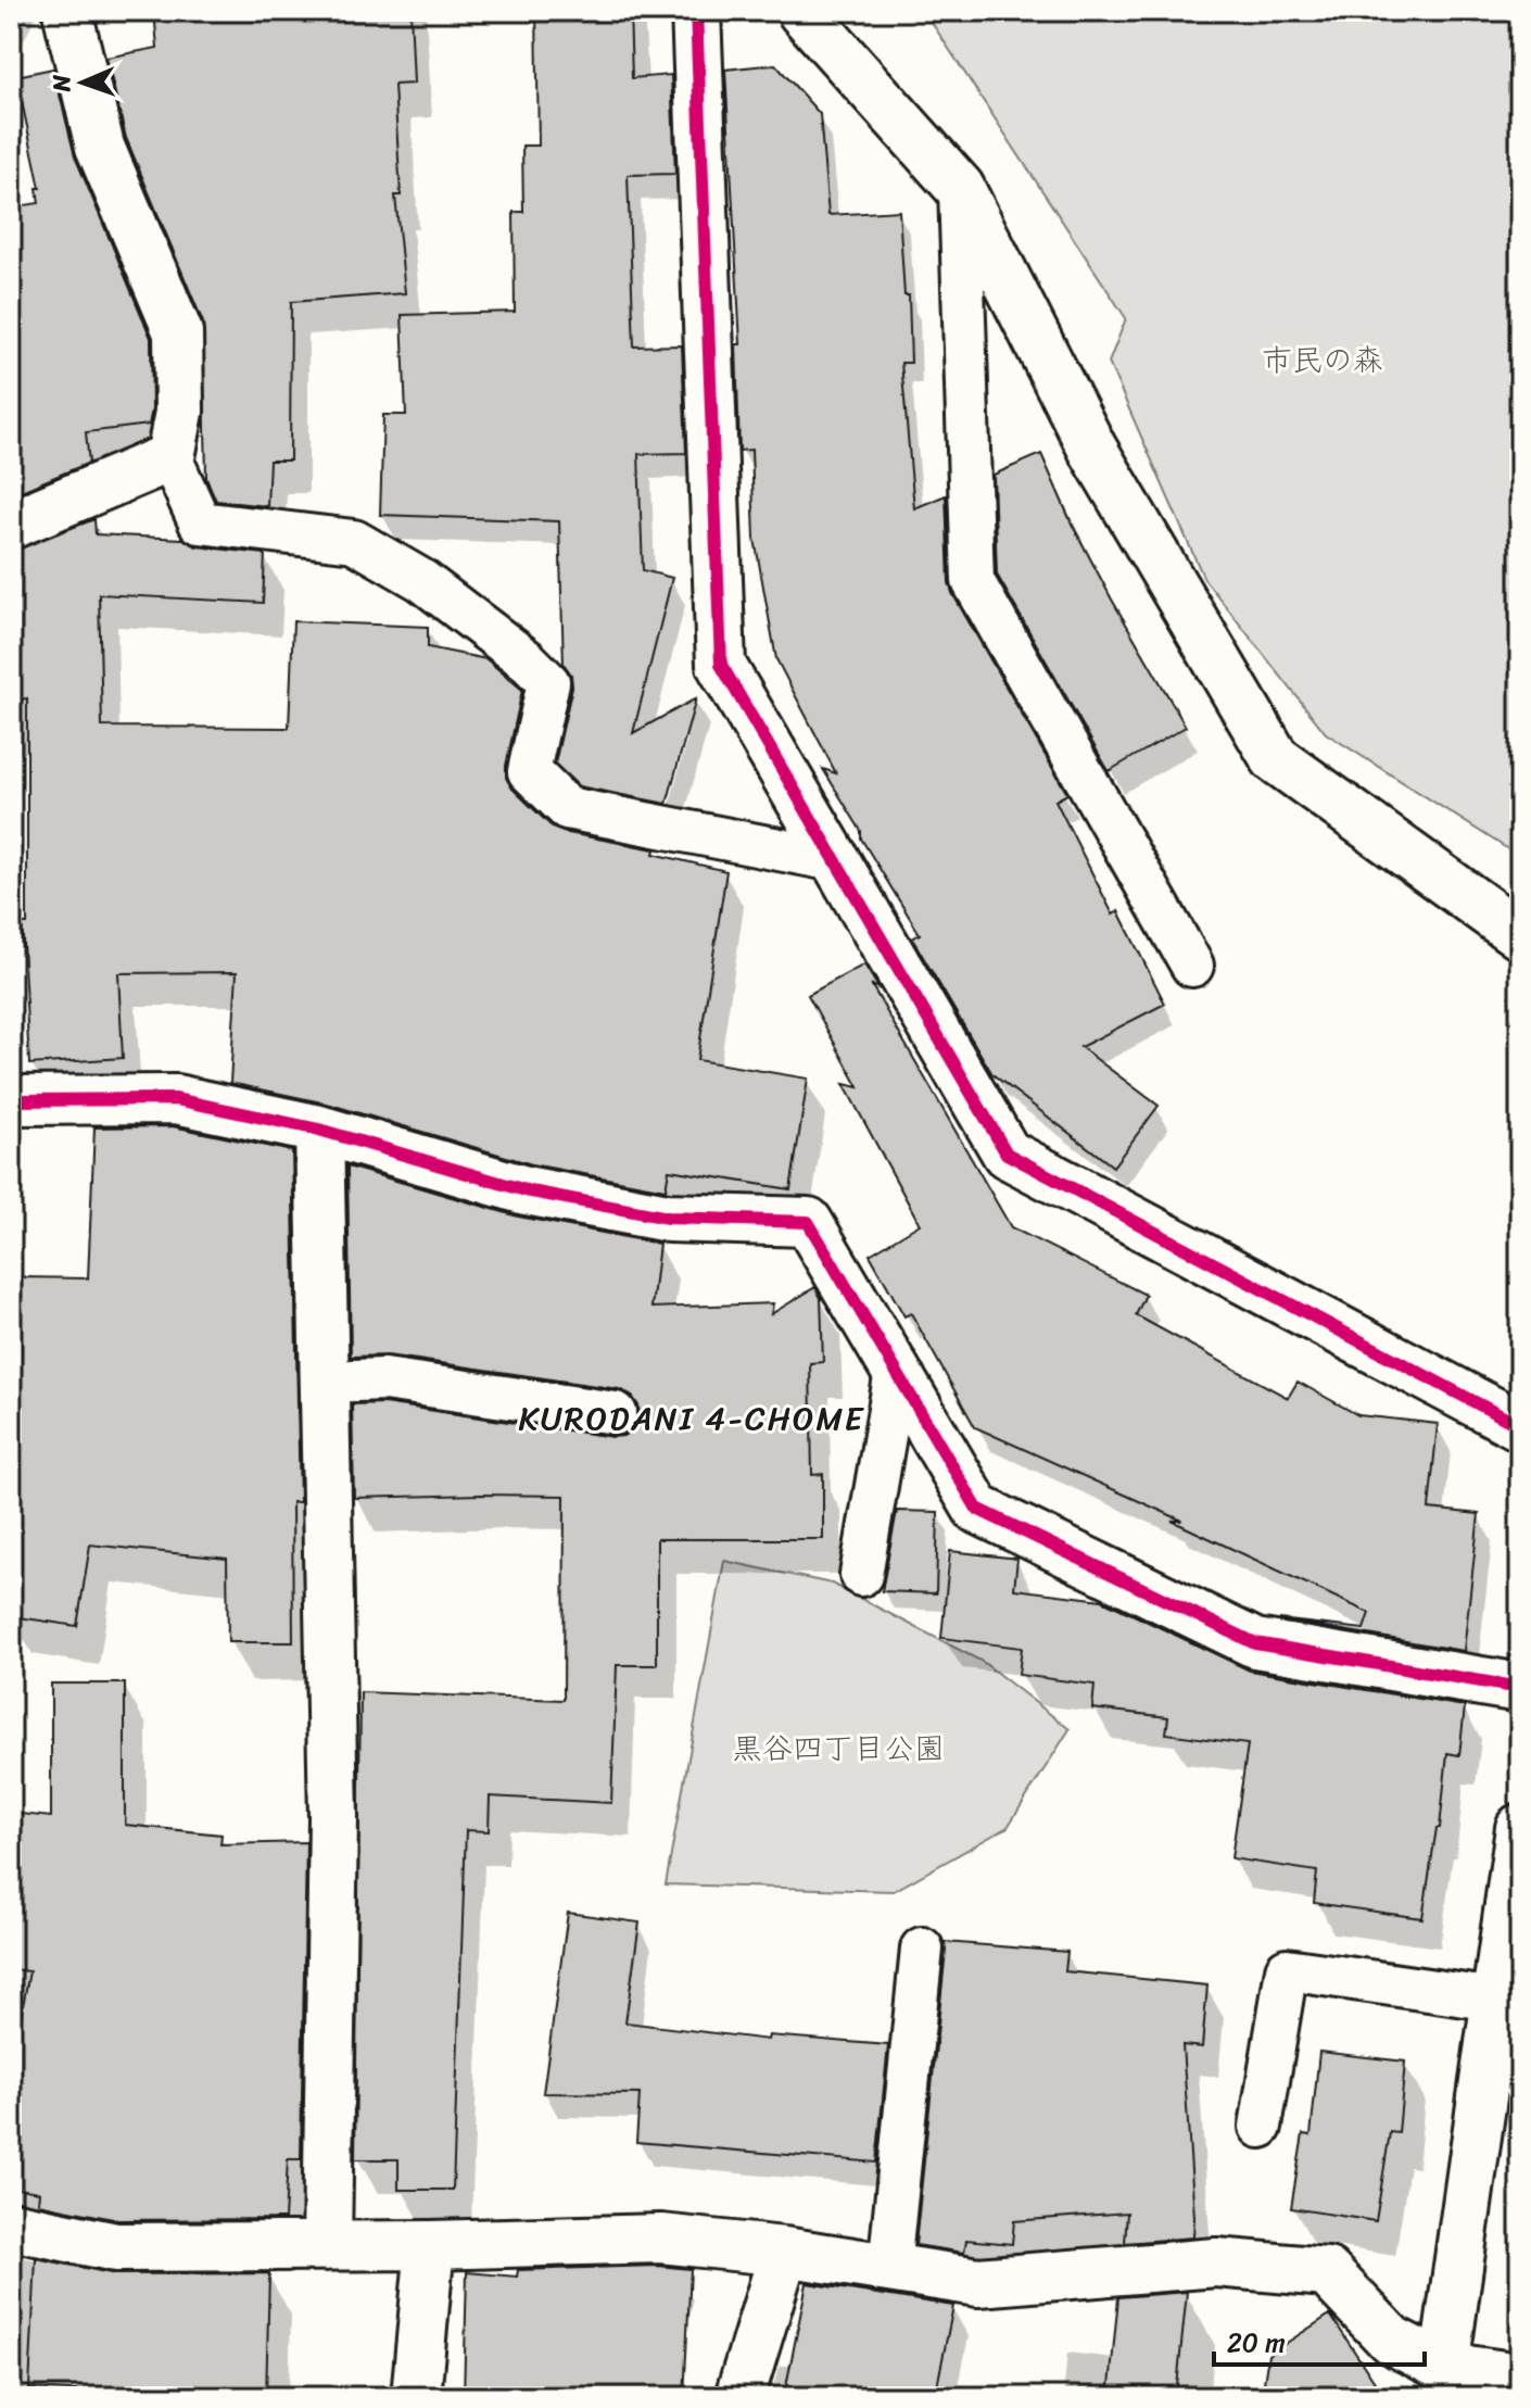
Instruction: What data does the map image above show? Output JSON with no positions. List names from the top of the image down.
{
  "districts": ["KURODANI 4-CHOME"],
  "parks": ["市民の森", "黒谷四丁目公園"],
  "scale_bar": "20 m",
  "north": "left"
}
